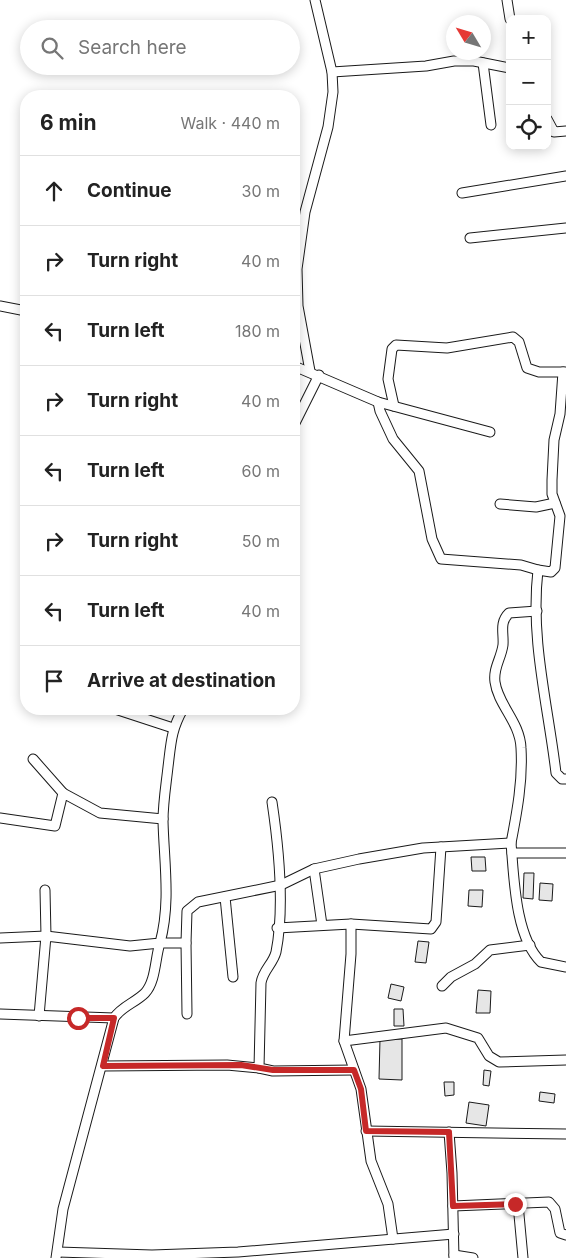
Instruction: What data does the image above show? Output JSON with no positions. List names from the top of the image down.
{
  "north": "top left",
  "page": {
    "map_buttons": ["+", "−"],
    "search": "Search here",
    "heading": ["6 min", "Walk · 440 m"],
    "list": [
      ["Continue", "30 m"],
      ["Turn right", "40 m"],
      ["Turn left", "180 m"],
      ["Turn right", "40 m"],
      ["Turn left", "60 m"],
      ["Turn right", "50 m"],
      ["Turn left", "40 m"],
      "Arrive at destination"
    ]
  }
}
